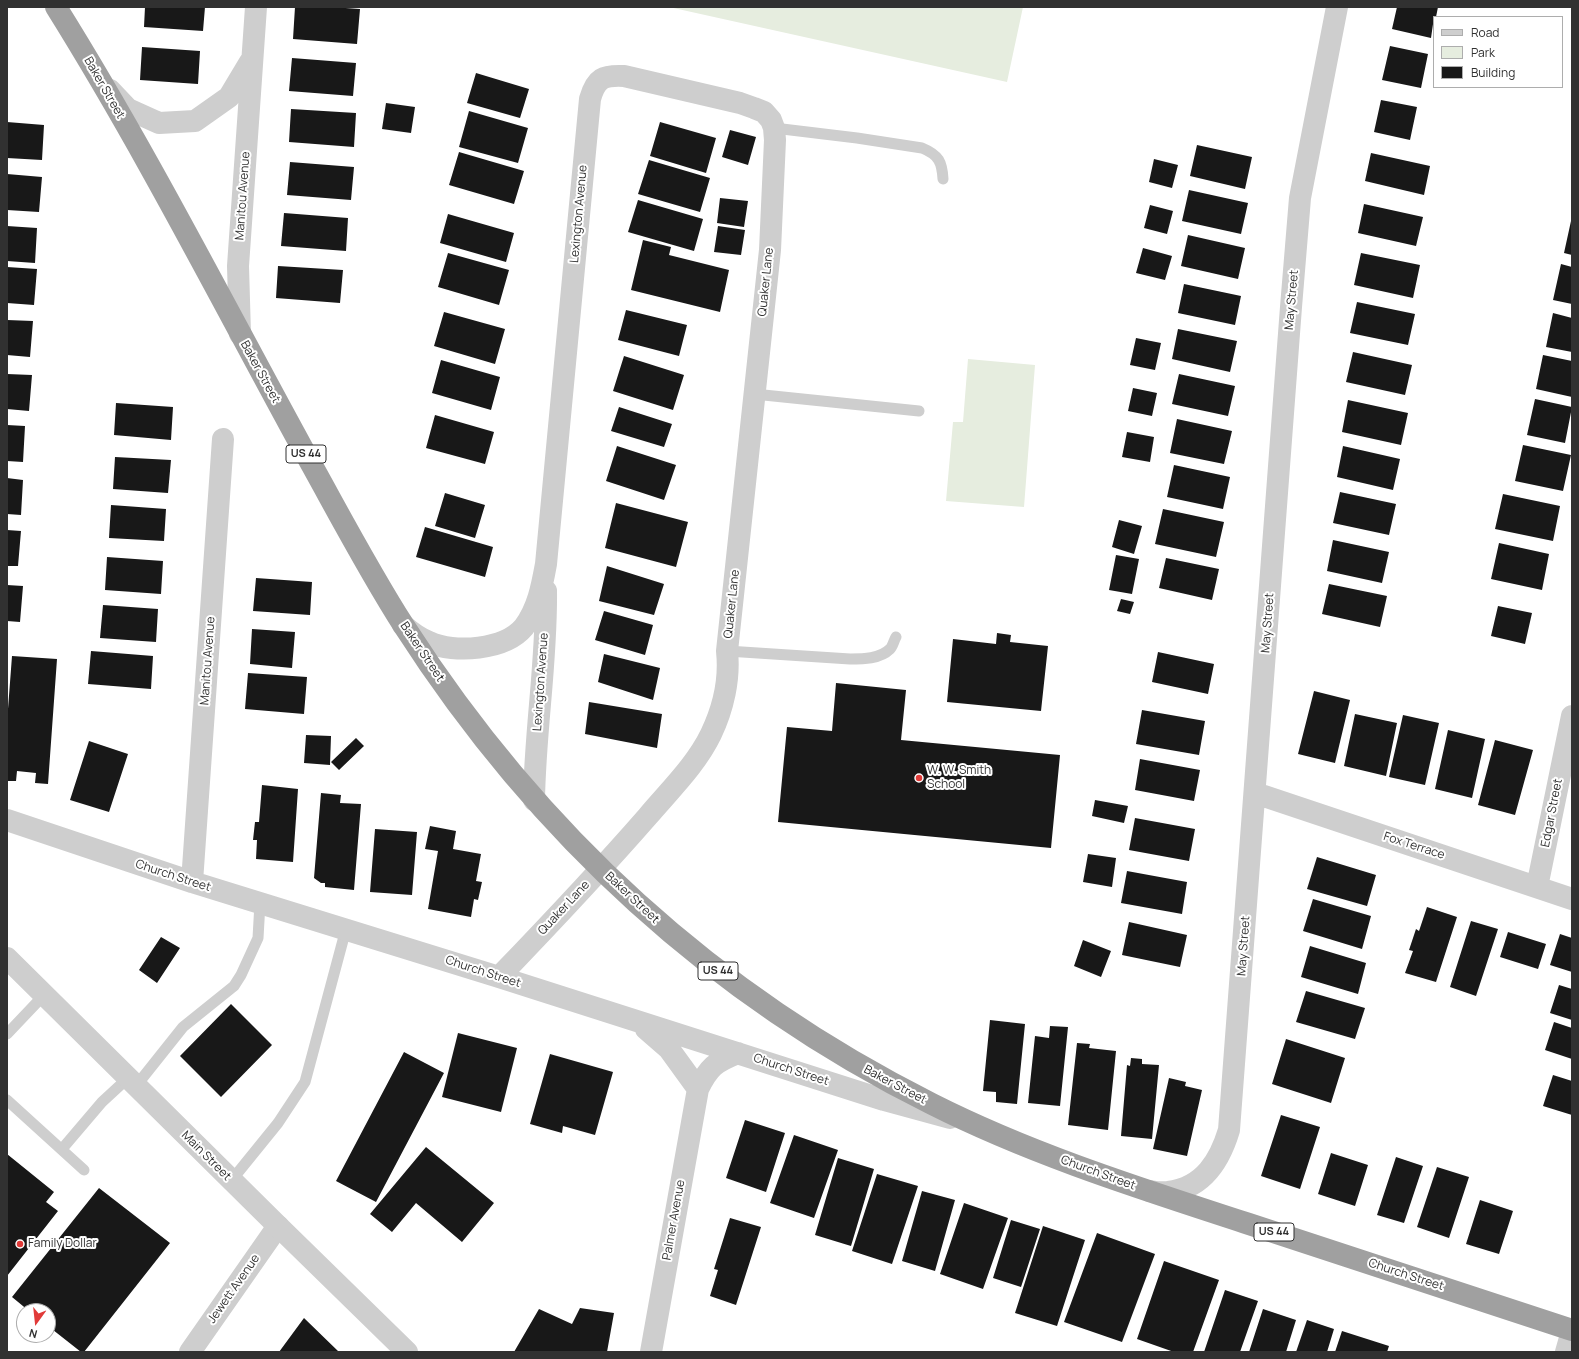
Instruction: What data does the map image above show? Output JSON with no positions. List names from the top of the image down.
{
  "streets": {
    "highway": ["Baker Street", "US 44", "Church Street"],
    "street": [
      "Manitou Avenue",
      "Lexington Avenue",
      "Quaker Lane",
      "May Street",
      "Edgar Street",
      "Fox Terrace",
      "Main Street",
      "Palmer Avenue",
      "Jewett Avenue"
    ]
  },
  "crossings": [
    ["Baker Street", "Manitou Avenue"],
    ["Baker Street", "Lexington Avenue"],
    ["Baker Street", "Quaker Lane"],
    ["Baker Street", "Church Street"],
    ["Manitou Avenue", "Church Street"],
    ["Lexington Avenue", "Quaker Lane"],
    ["Quaker Lane", "Church Street"],
    ["May Street", "Fox Terrace"],
    ["May Street", "Church Street"],
    ["Edgar Street", "Fox Terrace"],
    ["Church Street", "Palmer Avenue"],
    ["Main Street", "Jewett Avenue"]
  ],
  "places": ["W. W. Smith School", "Family Dollar"],
  "legend": ["Road", "Park", "Building"],
  "north": "bottom"
}
